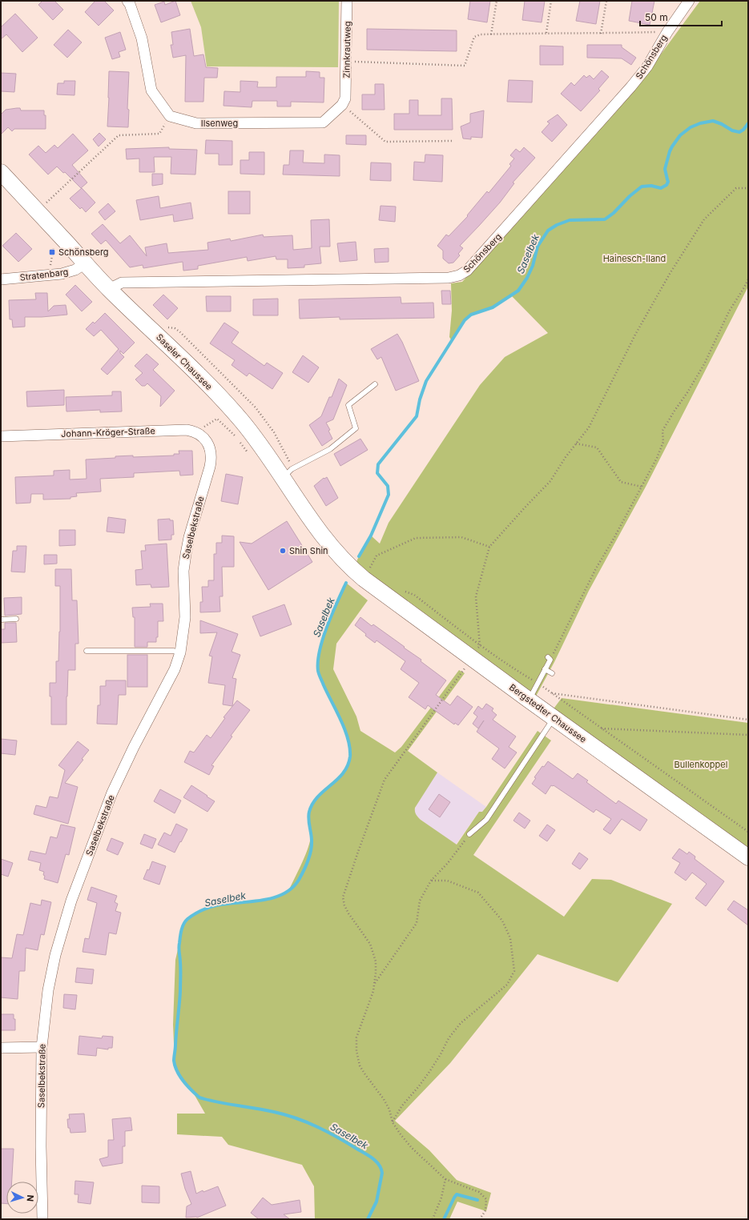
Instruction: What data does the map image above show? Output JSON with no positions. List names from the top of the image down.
{
  "streets": {
    "main road": ["Saseler Chaussee", "Bergstedter Chaussee"],
    "street": [
      "Zinnkrautweg",
      "Schönsberg",
      "Ilsenweg",
      "Stratenbarg",
      "Johann-Kröger-Straße",
      "Saselbekstraße"
    ]
  },
  "crossings": [
    ["Zinnkrautweg", "Ilsenweg"],
    ["Schönsberg", "Saseler Chaussee"],
    ["Stratenbarg", "Saseler Chaussee"],
    ["Saseler Chaussee", "Bergstedter Chaussee"],
    ["Johann-Kröger-Straße", "Saselbekstraße"]
  ],
  "water": ["Saselbek"],
  "parks": ["Hainesch-Iland", "Bullenkoppel"],
  "places": {
    "transit": ["Schönsberg"],
    "other": ["Shin Shin"]
  },
  "scale_bar": "50 m",
  "north": "right"
}
